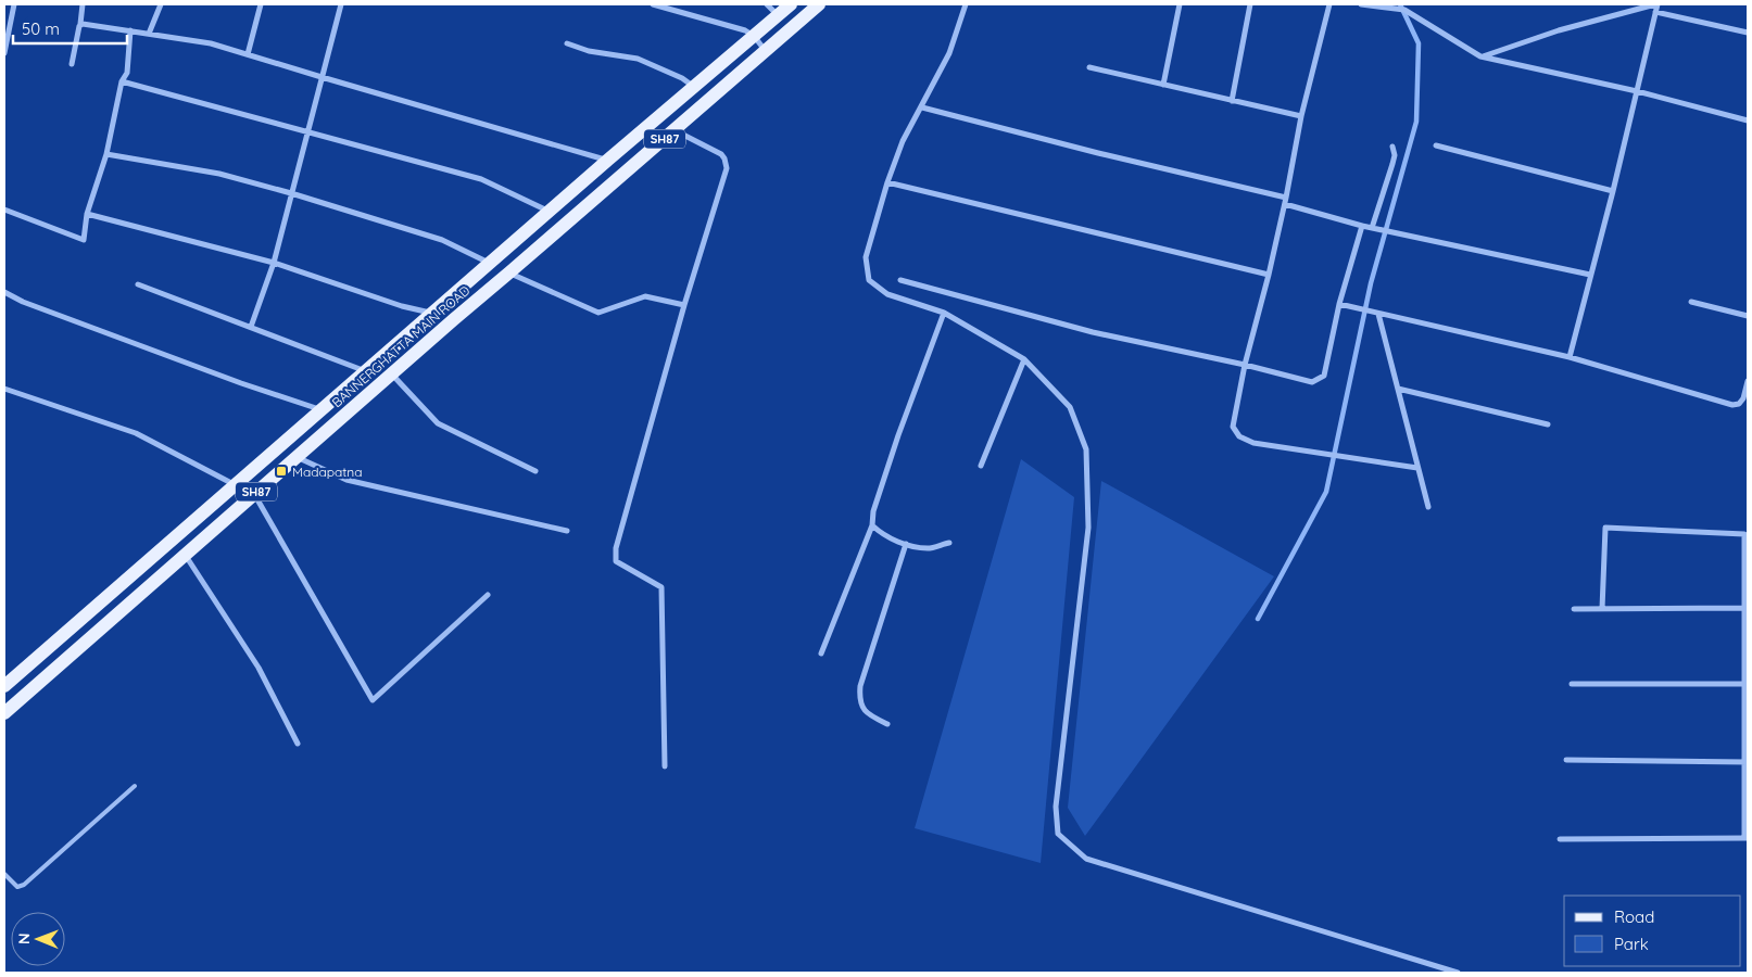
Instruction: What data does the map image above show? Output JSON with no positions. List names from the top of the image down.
{
  "streets": {
    "main road": ["SH87", "BANNERGHATTA MAIN ROAD"]
  },
  "places": {
    "transit": ["Madapatna"]
  },
  "legend": ["Road", "Park"],
  "scale_bar": "50 m",
  "north": "left"
}
